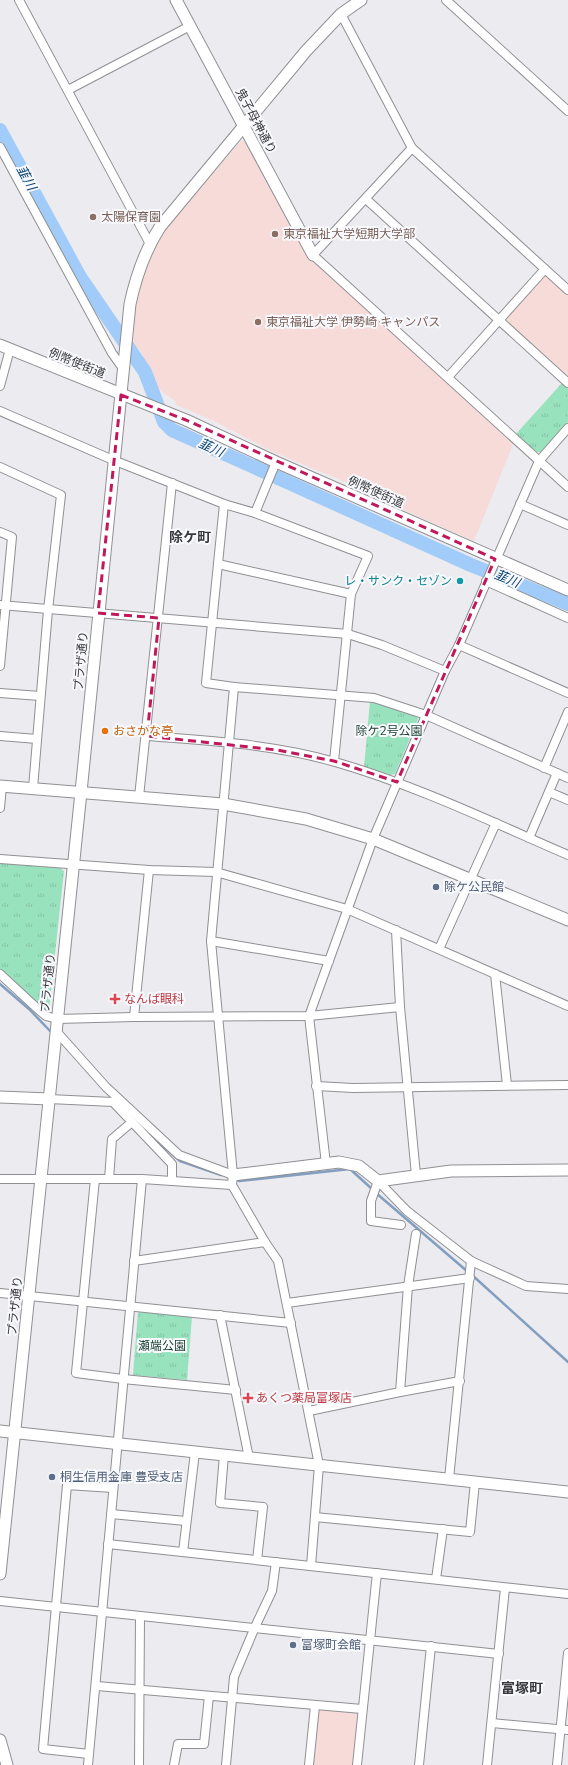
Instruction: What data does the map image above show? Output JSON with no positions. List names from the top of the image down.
{
  "streets": {
    "street": ["鬼子母神通り", "例幣使街道", "プラザ通り"]
  },
  "crossings": [
    ["鬼子母神通り", "プラザ通り"],
    ["例幣使街道", "プラザ通り"]
  ],
  "districts": ["除ケ町", "富塚町"],
  "water": ["韮川"],
  "parks": ["除ケ2号公園", "瀬端公園"],
  "places": {
    "other": [
      "太陽保育園",
      "東京福祉大学短期大学部",
      "東京福祉大学 伊勢崎 キャンパス",
      "レ・サンク・セゾン",
      "おさかな亭",
      "除ケ公民館",
      "桐生信用金庫 豊受支店",
      "富塚町会館"
    ],
    "health": ["なんば眼科", "あくつ薬局富塚店"]
  }
}
